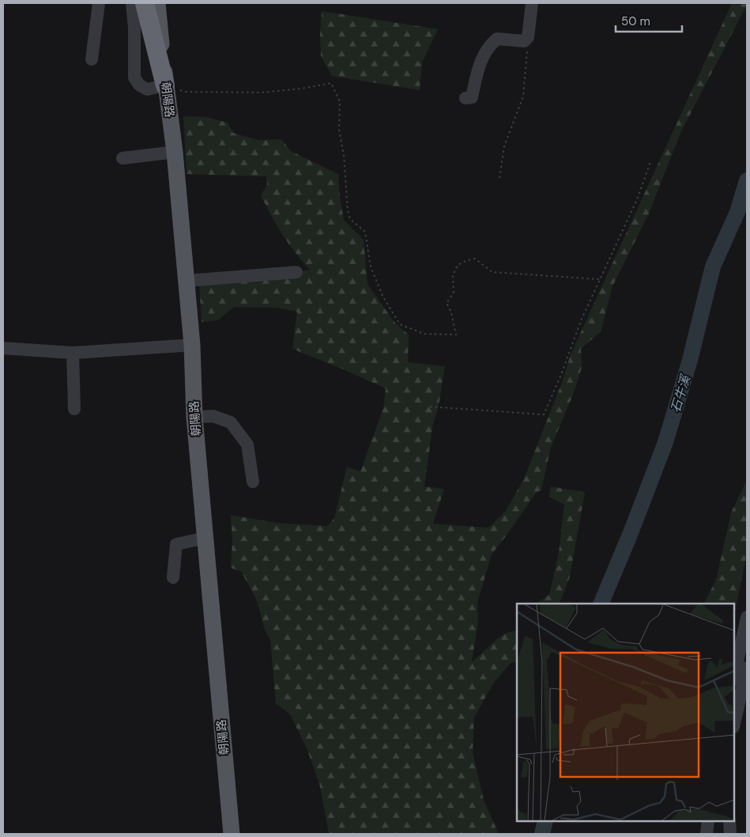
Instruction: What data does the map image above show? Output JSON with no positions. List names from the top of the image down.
{
  "streets": {
    "main road": ["朝陽路"]
  },
  "water": ["石牛溪"],
  "scale_bar": "50 m"
}
